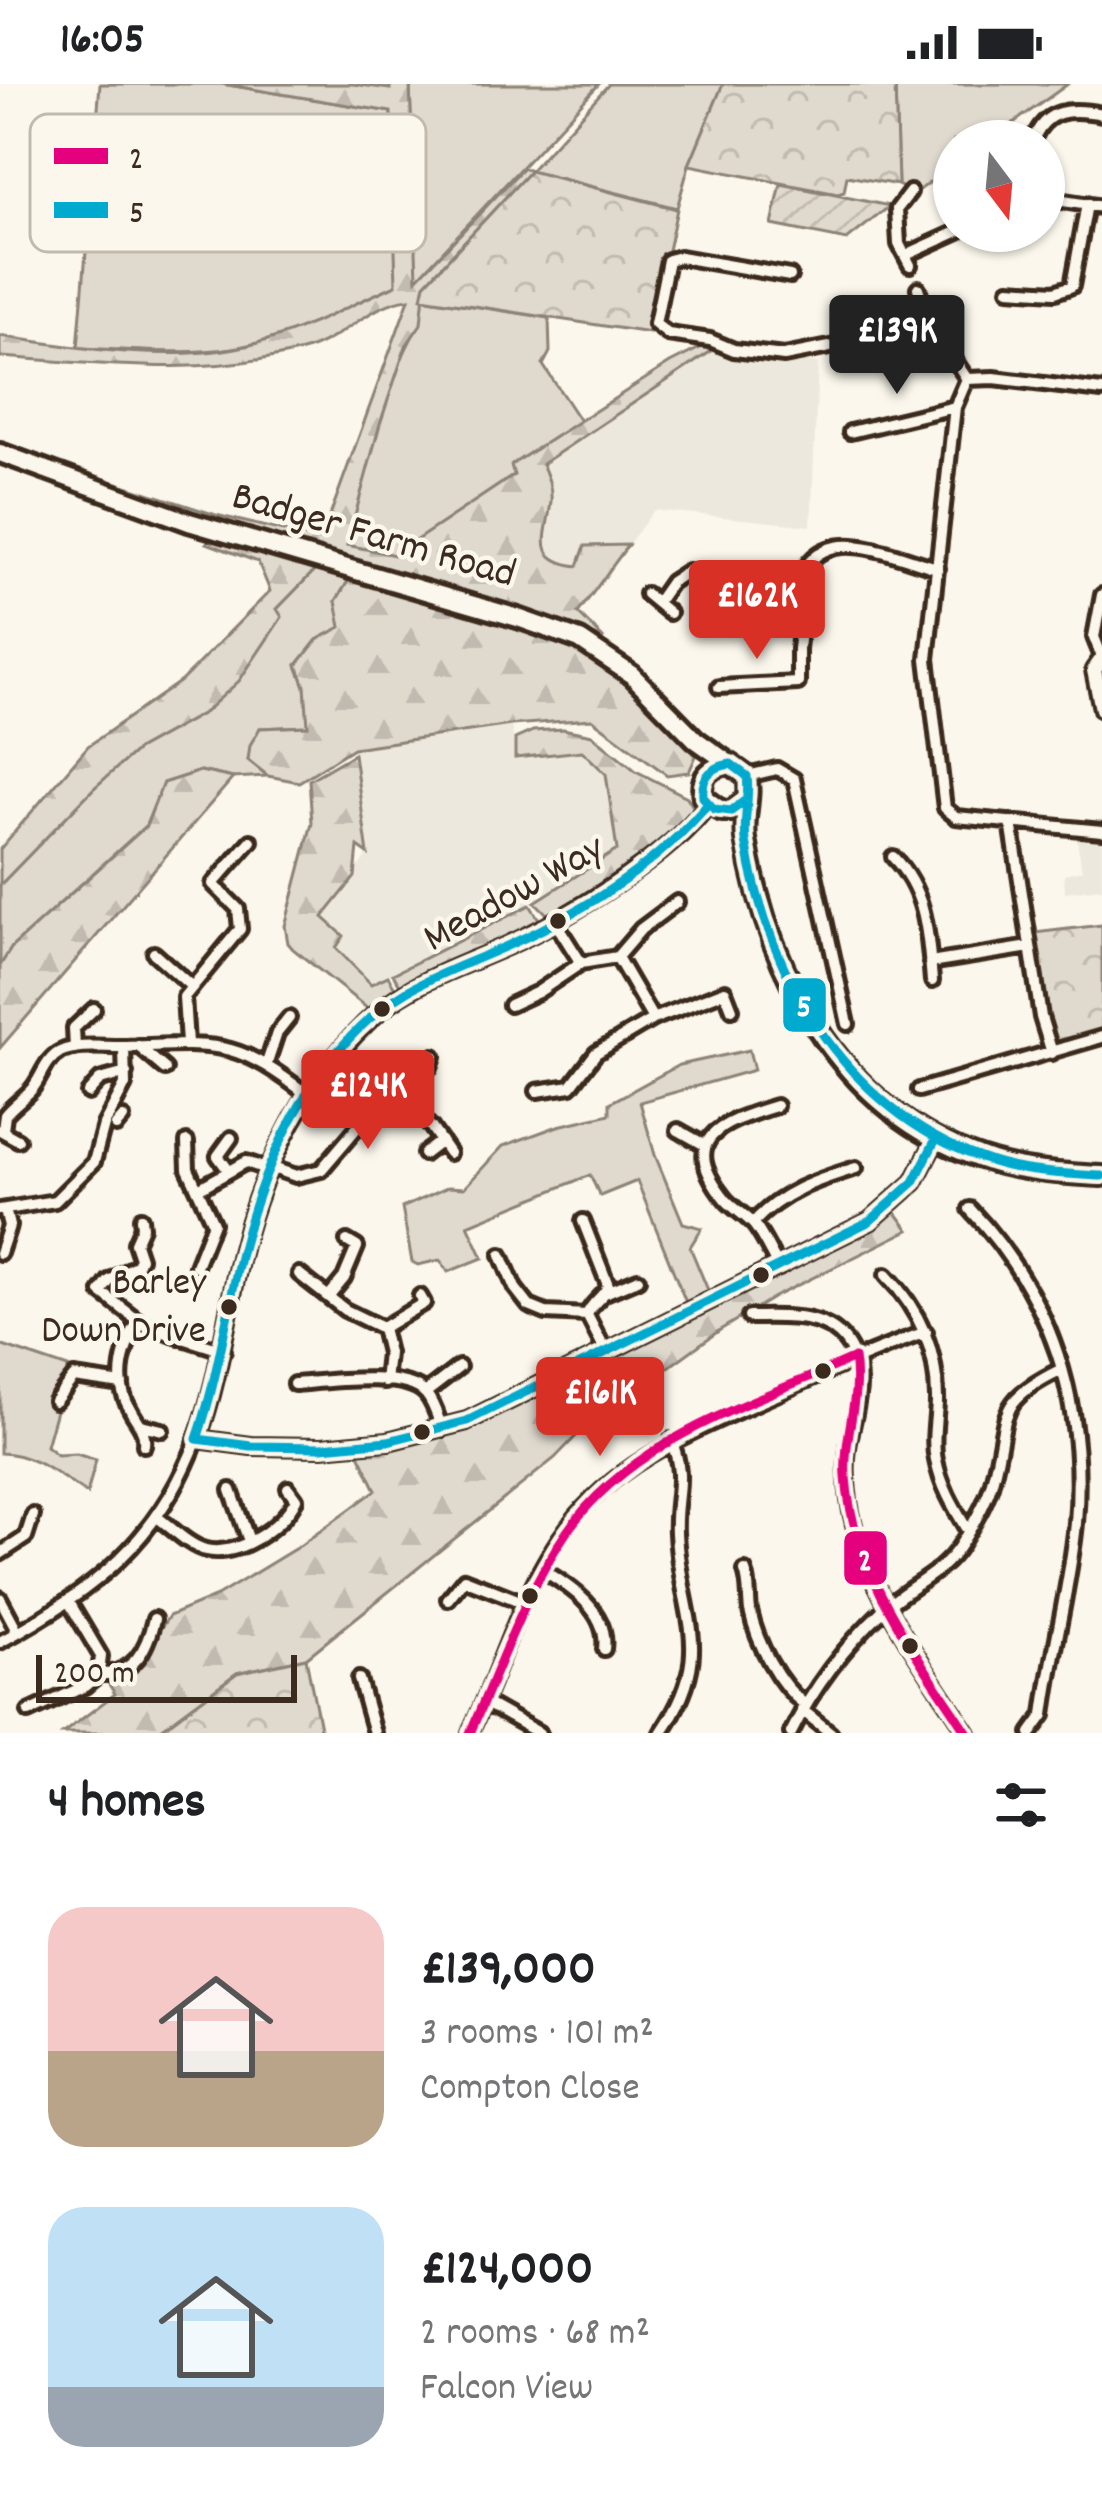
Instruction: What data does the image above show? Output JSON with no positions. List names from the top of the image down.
{
  "streets": {
    "main road": ["Badger Farm Road"],
    "street": ["Meadow Way"]
  },
  "crossings": [
    ["Badger Farm Road", "Meadow Way"]
  ],
  "places": ["Barley Down Drive"],
  "lines": ["transit line 5", "transit line 2"],
  "legend": ["2", "5"],
  "scale_bar": "200 m",
  "north": "bottom",
  "page": {
    "status": "16:05",
    "price": [
      "£139K",
      "£162K",
      "£124K",
      "£161K"
    ],
    "scale": "200 m",
    "heading": "4 homes",
    "list": [
      {
        "name": "£139,000",
        "note": "3 rooms · 101 m² · Compton Close"
      },
      {
        "name": "£124,000",
        "note": "2 rooms · 68 m² · Falcon View"
      }
    ]
  }
}
